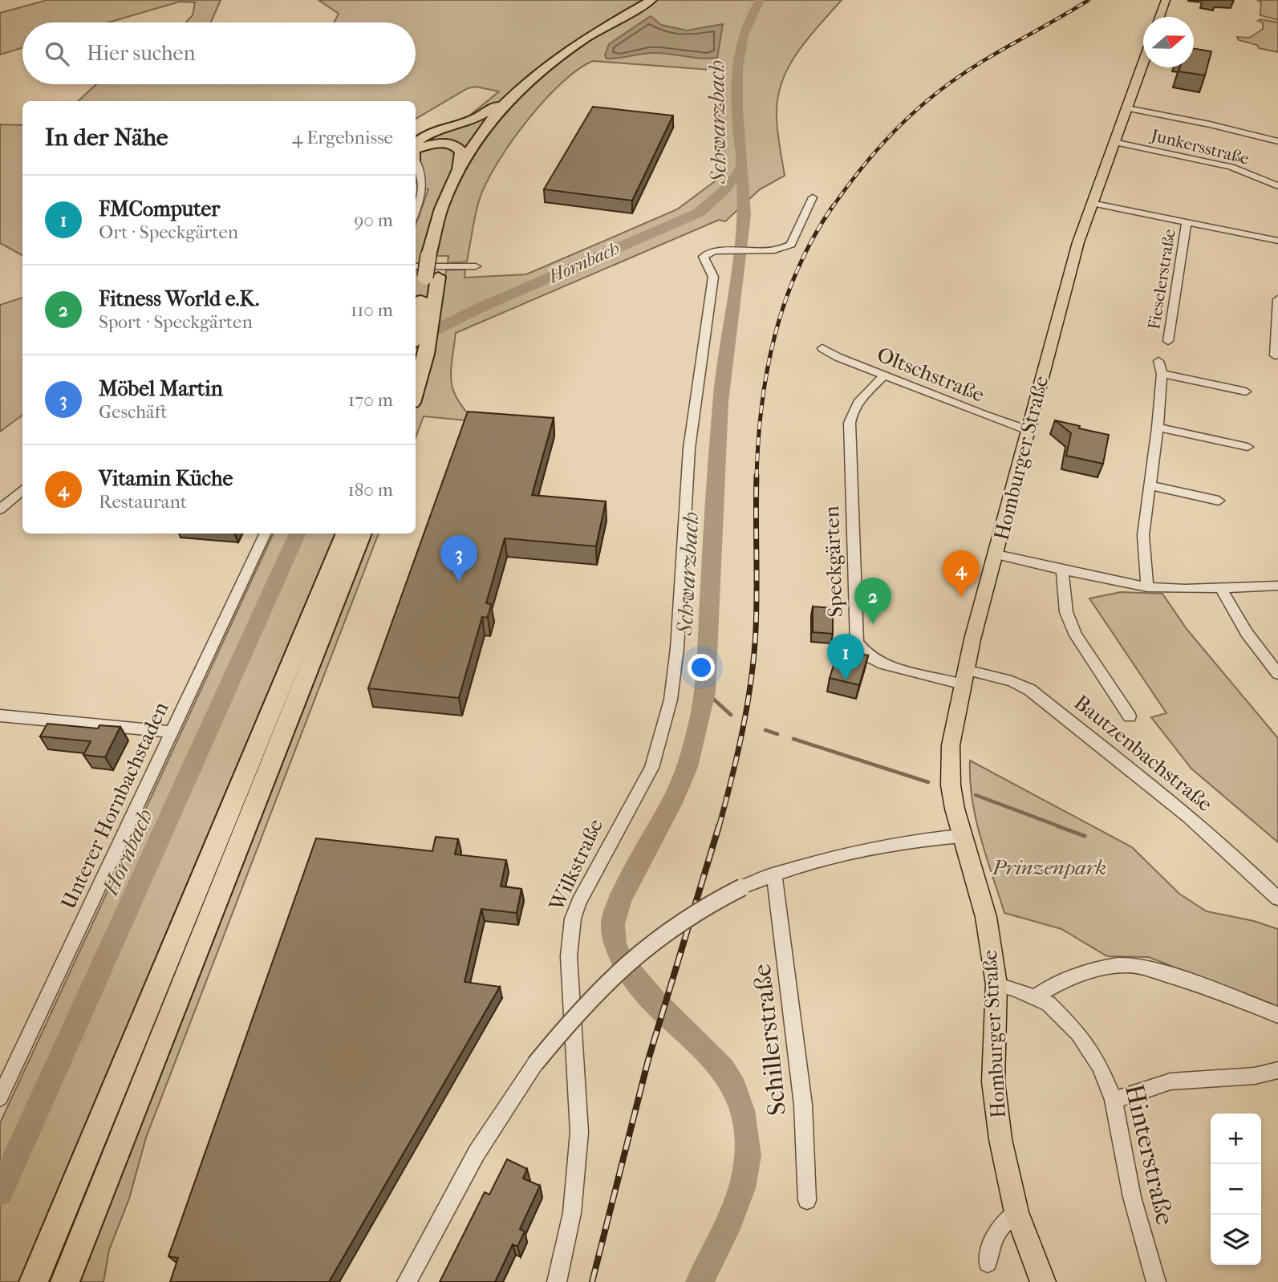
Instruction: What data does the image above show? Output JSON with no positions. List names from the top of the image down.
{
  "streets": {
    "main road": ["Homburger Straße"],
    "street": [
      "Junkersstraße",
      "Fieselerstraße",
      "Oltschstraße",
      "Speckgärten",
      "Bautzenbachstraße",
      "Unterer Hornbachstaden",
      "Wilkstraße",
      "Schillerstraße",
      "Hinterstraße"
    ]
  },
  "crossings": [
    ["Junkersstraße", "Homburger Straße"],
    ["Oltschstraße", "Homburger Straße"],
    ["Oltschstraße", "Speckgärten"],
    ["Homburger Straße", "Speckgärten"],
    ["Homburger Straße", "Bautzenbachstraße"],
    ["Homburger Straße", "Hinterstraße"],
    ["Speckgärten", "Bautzenbachstraße"]
  ],
  "water": ["Schwarzbach", "Hornbach"],
  "parks": ["Prinzenpark"],
  "north": "right",
  "page": {
    "search": "Hier suchen",
    "heading": ["In der Nähe", "4 Ergebnisse"],
    "list": [
      {
        "mark": "1",
        "name": "FMComputer",
        "note": "Ort · Speckgärten",
        "value": "90 m"
      },
      {
        "mark": "2",
        "name": "Fitness World e.K.",
        "note": "Sport · Speckgärten",
        "value": "110 m"
      },
      {
        "mark": "3",
        "name": "Möbel Martin",
        "note": "Geschäft",
        "value": "170 m"
      },
      {
        "mark": "4",
        "name": "Vitamin Küche",
        "note": "Restaurant",
        "value": "180 m"
      }
    ],
    "pins": [
      "3",
      "4",
      "2",
      "1"
    ],
    "map_buttons": ["+", "−"]
  }
}
